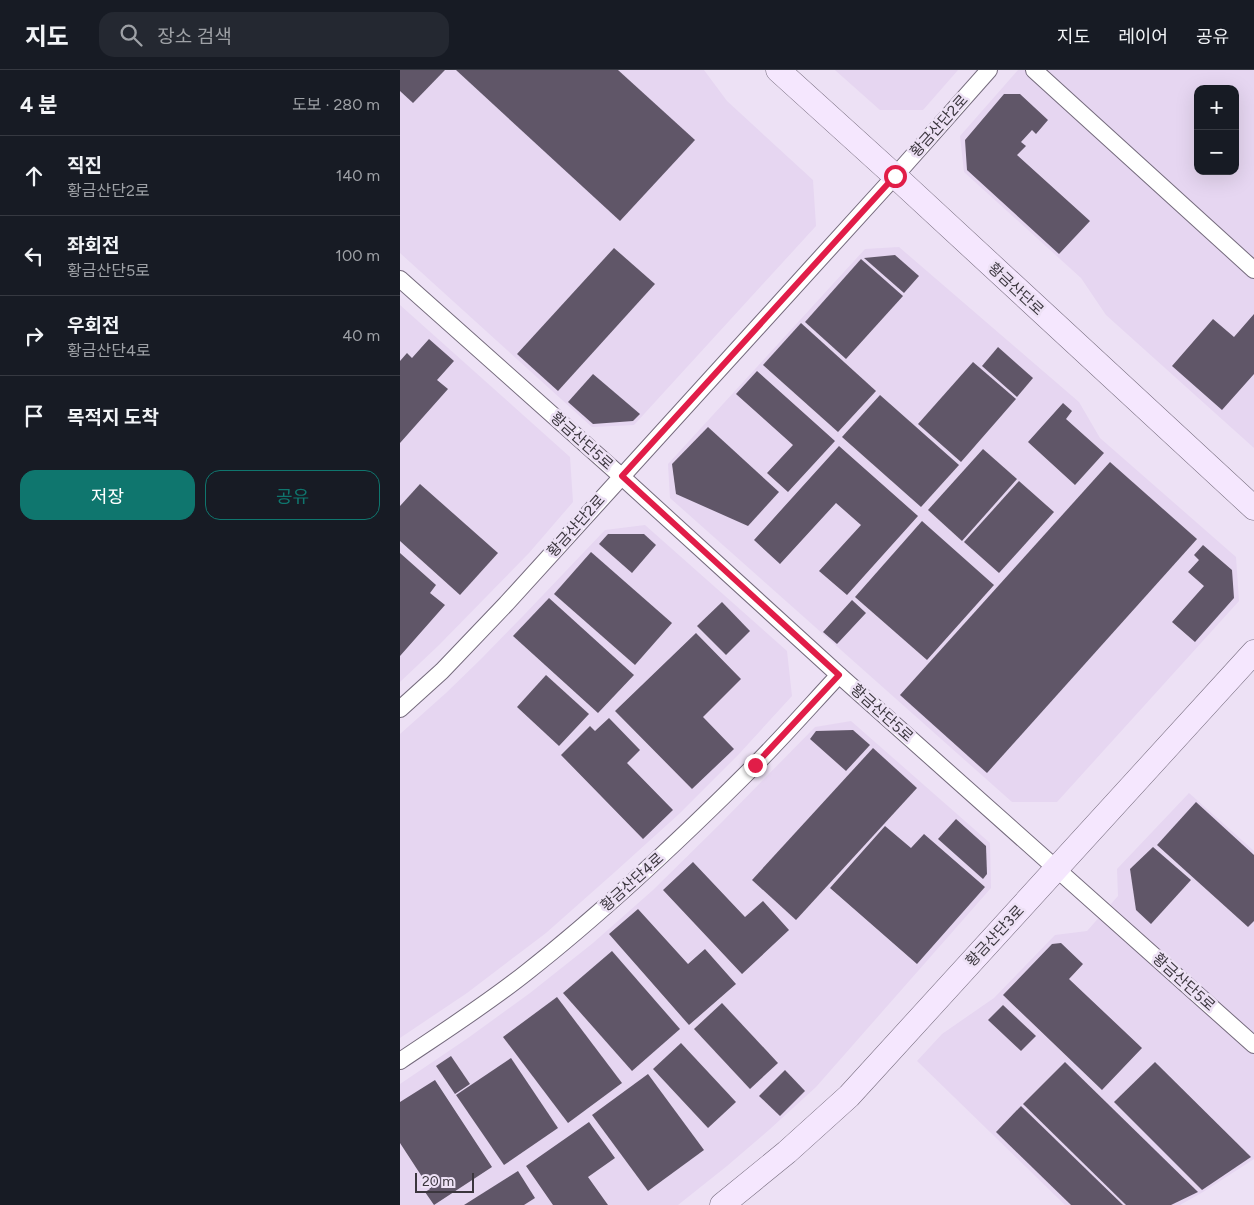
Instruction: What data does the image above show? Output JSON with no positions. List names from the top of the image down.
{
  "streets": {
    "street": [
      "황금산단2로",
      "황금산단로",
      "황금산단5로",
      "황금산단4로",
      "황금산단3로"
    ]
  },
  "crossings": [
    ["황금산단2로", "황금산단로"],
    ["황금산단2로", "황금산단5로"],
    ["황금산단5로", "황금산단4로"],
    ["황금산단5로", "황금산단3로"]
  ],
  "scale_bar": "20 m",
  "page": {
    "header": "지도",
    "search": "장소 검색",
    "nav": ["지도", "레이어", "공유"],
    "heading": ["4 분", "도보 · 280 m"],
    "map_buttons": ["+", "−"],
    "list": [
      ["직진", "황금산단2로", "140 m"],
      ["좌회전", "황금산단5로", "100 m"],
      ["우회전", "황금산단4로", "40 m"],
      "목적지 도착"
    ],
    "buttons": ["저장", "공유"],
    "scale": "20 m"
  }
}
